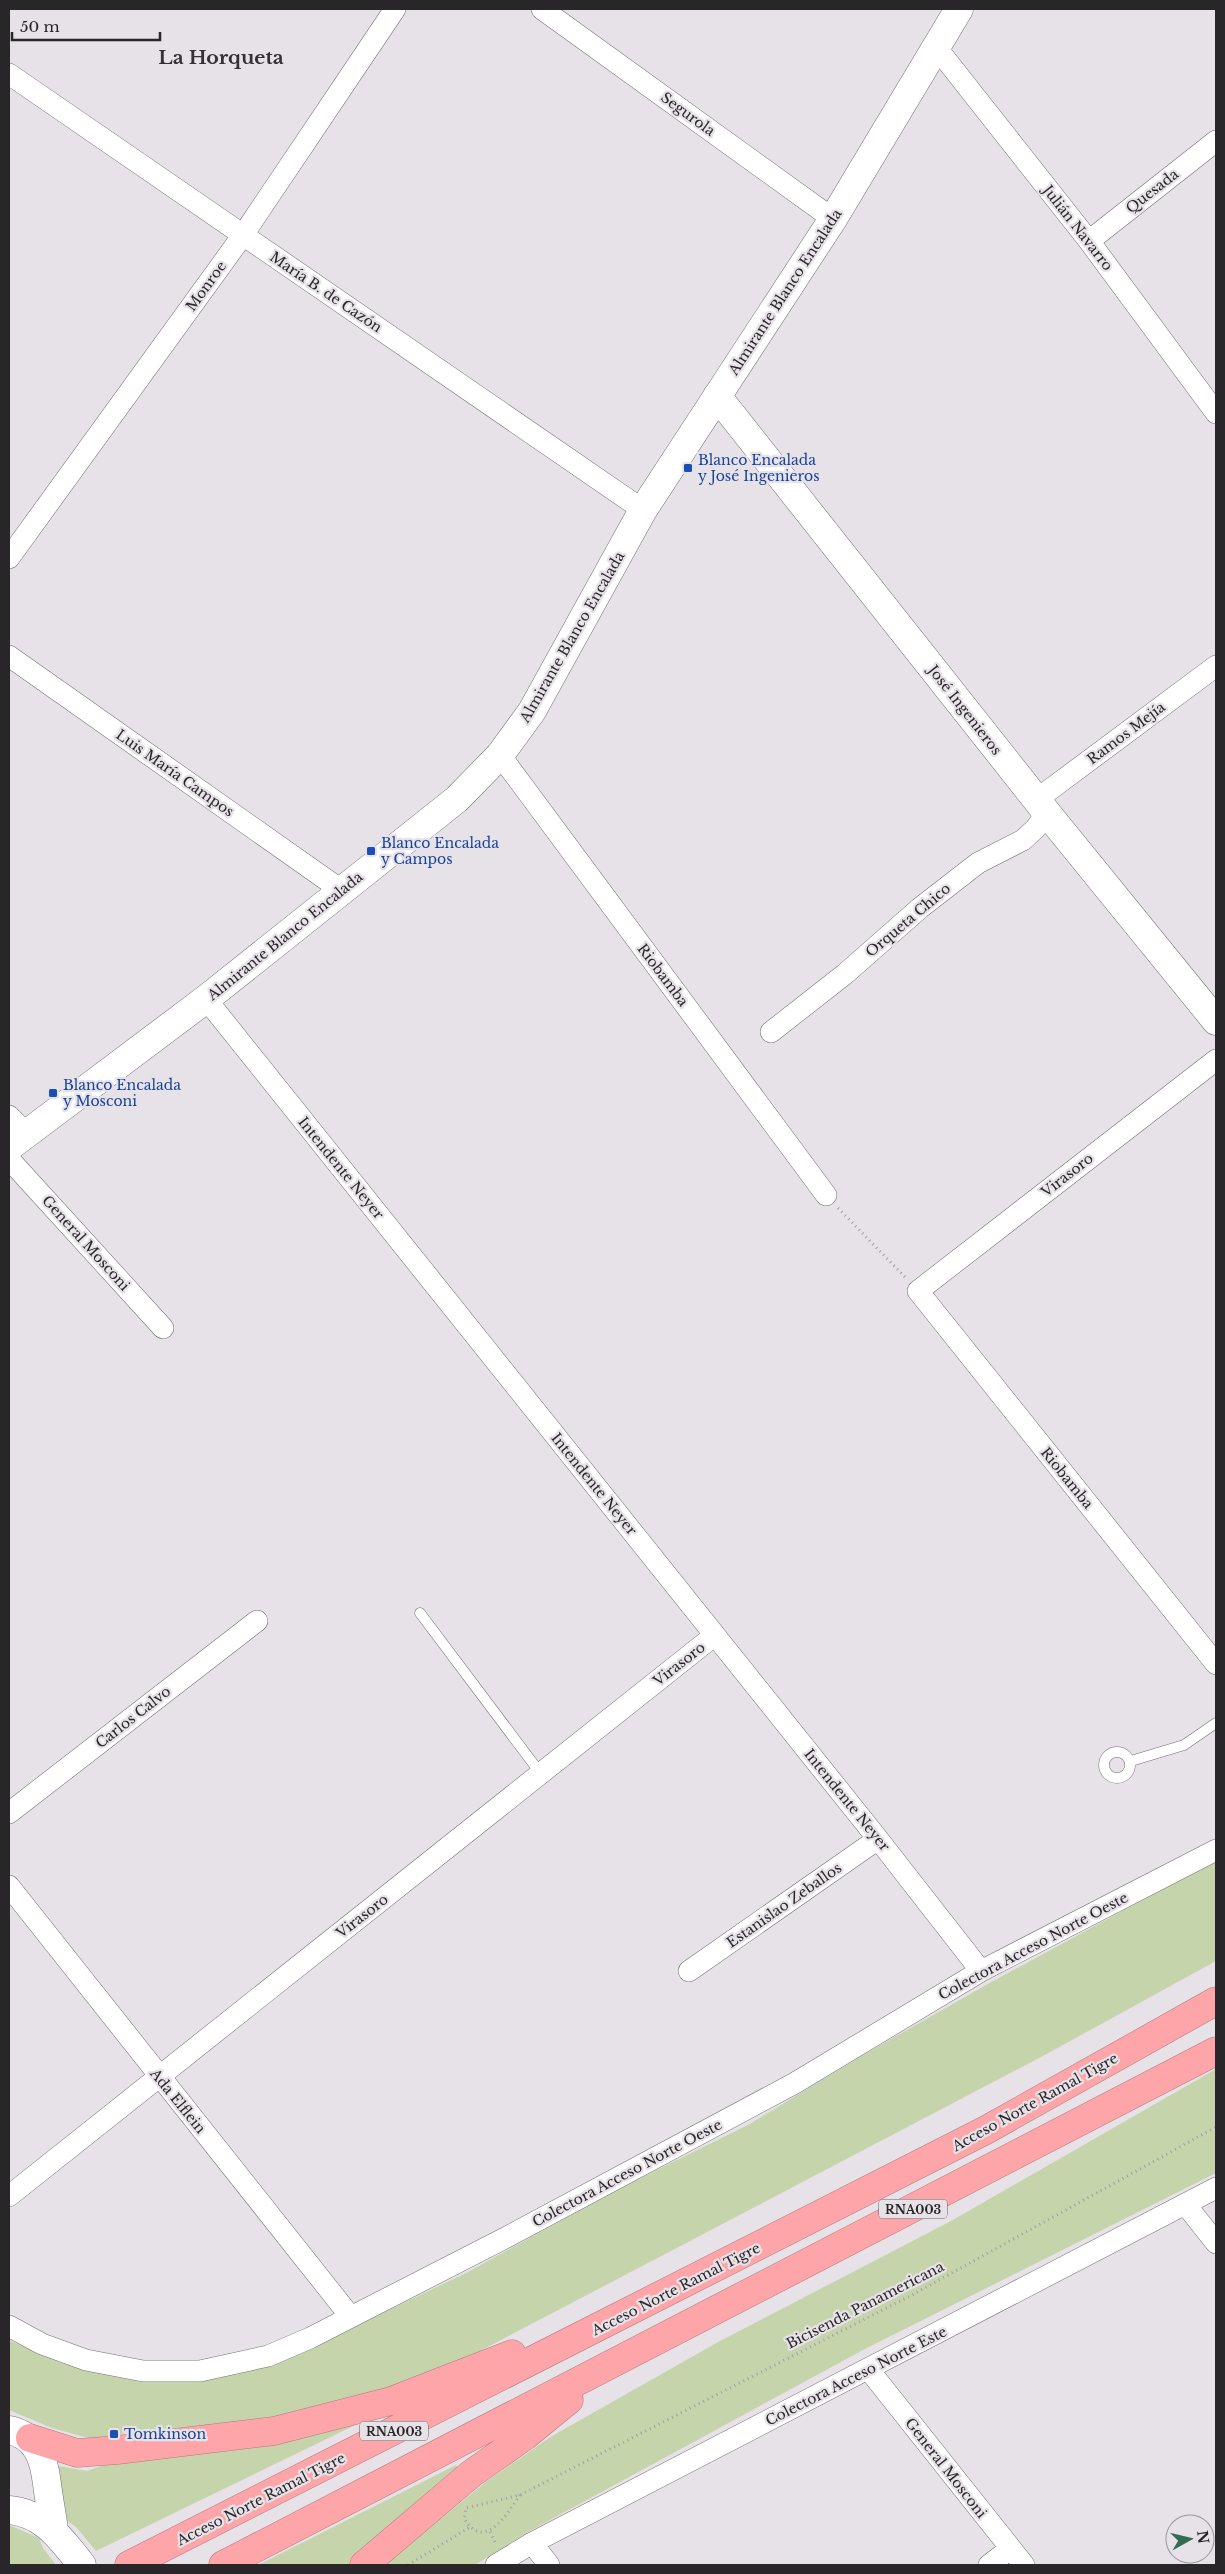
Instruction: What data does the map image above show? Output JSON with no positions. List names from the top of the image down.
{
  "streets": {
    "highway": ["Acceso Norte Ramal Tigre", "RNA003"],
    "street": [
      "Segurola",
      "Quesada",
      "Julián Navarro",
      "Monroe",
      "María B. de Cazón",
      "Almirante Blanco Encalada",
      "José Ingenieros",
      "Ramos Mejía",
      "Luis María Campos",
      "Orqueta Chico",
      "Riobamba",
      "Intendente Neyer",
      "Virasoro",
      "General Mosconi",
      "Carlos Calvo",
      "Estanislao Zeballos",
      "Colectora Acceso Norte Oeste",
      "Ada Elflein",
      "Colectora Acceso Norte Este"
    ],
    "path": ["Bicisenda Panamericana"]
  },
  "crossings": [
    ["Segurola", "Almirante Blanco Encalada"],
    ["Quesada", "Julián Navarro"],
    ["Julián Navarro", "Almirante Blanco Encalada"],
    ["Monroe", "María B. de Cazón"],
    ["María B. de Cazón", "Almirante Blanco Encalada"],
    ["Almirante Blanco Encalada", "José Ingenieros"],
    ["Almirante Blanco Encalada", "Luis María Campos"],
    ["Almirante Blanco Encalada", "Riobamba"],
    ["Almirante Blanco Encalada", "Intendente Neyer"],
    ["José Ingenieros", "Ramos Mejía"],
    ["José Ingenieros", "Orqueta Chico"],
    ["Ramos Mejía", "Orqueta Chico"],
    ["Riobamba", "Virasoro"],
    ["Intendente Neyer", "Virasoro"],
    ["Intendente Neyer", "Estanislao Zeballos"],
    ["Intendente Neyer", "Colectora Acceso Norte Oeste"],
    ["Virasoro", "Ada Elflein"],
    ["General Mosconi", "Colectora Acceso Norte Este"],
    ["Colectora Acceso Norte Oeste", "Ada Elflein"]
  ],
  "districts": ["La Horqueta"],
  "places": {
    "transit": [
      "Blanco Encalada y José Ingenieros",
      "Blanco Encalada y Campos",
      "Blanco Encalada y Mosconi",
      "Tomkinson"
    ]
  },
  "scale_bar": "50 m",
  "north": "right"
}
